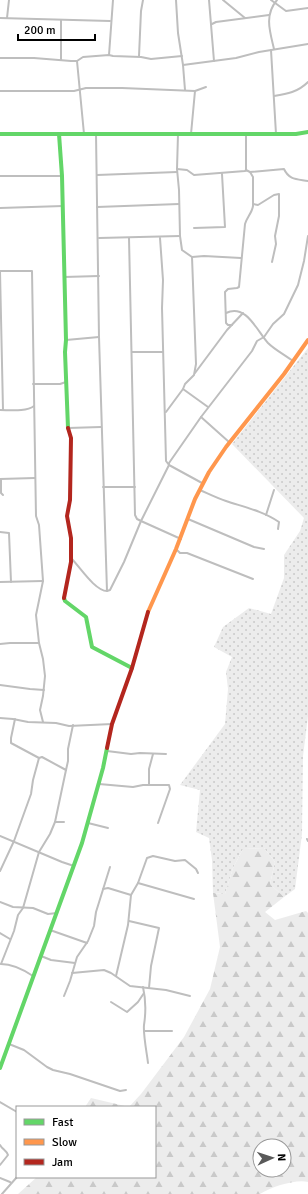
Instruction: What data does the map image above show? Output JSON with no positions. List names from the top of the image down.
{
  "legend": ["Fast", "Slow", "Jam"],
  "scale_bar": "200 m",
  "north": "right"
}
